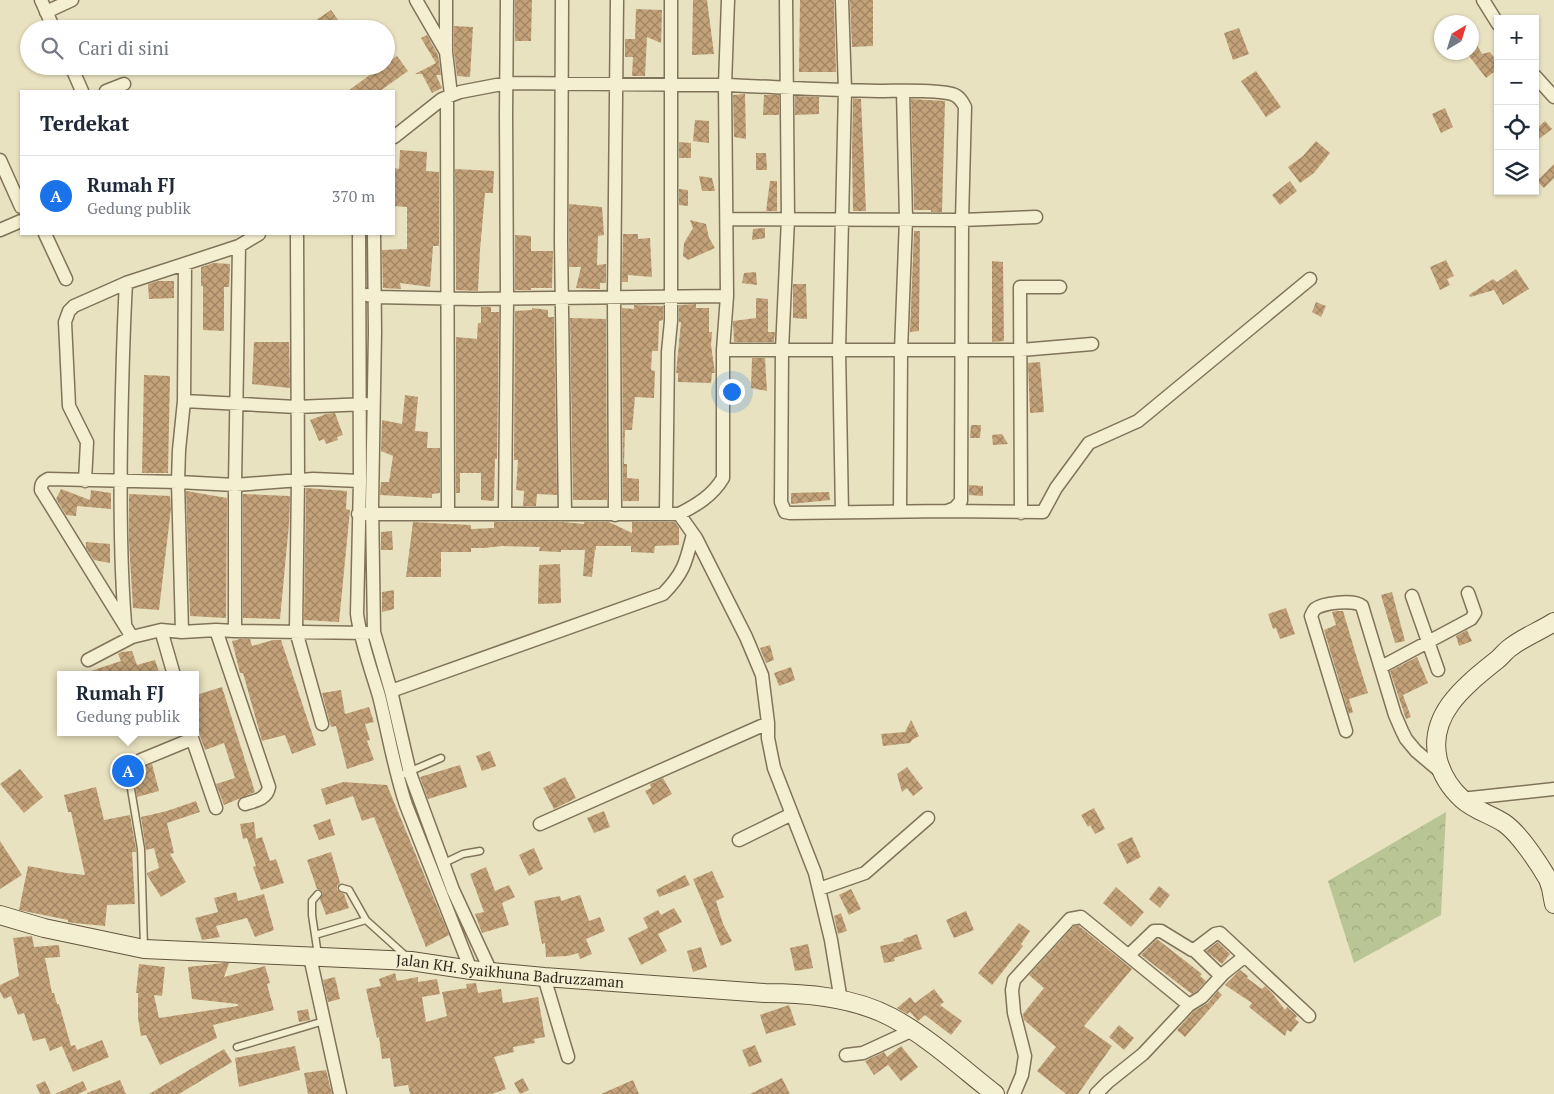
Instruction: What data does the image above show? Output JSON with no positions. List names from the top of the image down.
{
  "streets": {
    "main road": ["Jalan KH. Syaikhuna Badruzzaman"]
  },
  "north": "top right",
  "page": {
    "map_buttons": ["+", "−"],
    "search": "Cari di sini",
    "heading": "Terdekat",
    "list": [
      {
        "mark": "A",
        "name": "Rumah FJ",
        "note": "Gedung publik",
        "value": "370 m"
      }
    ],
    "popup": ["Rumah FJ", "Gedung publik"],
    "pins": "A"
  }
}
